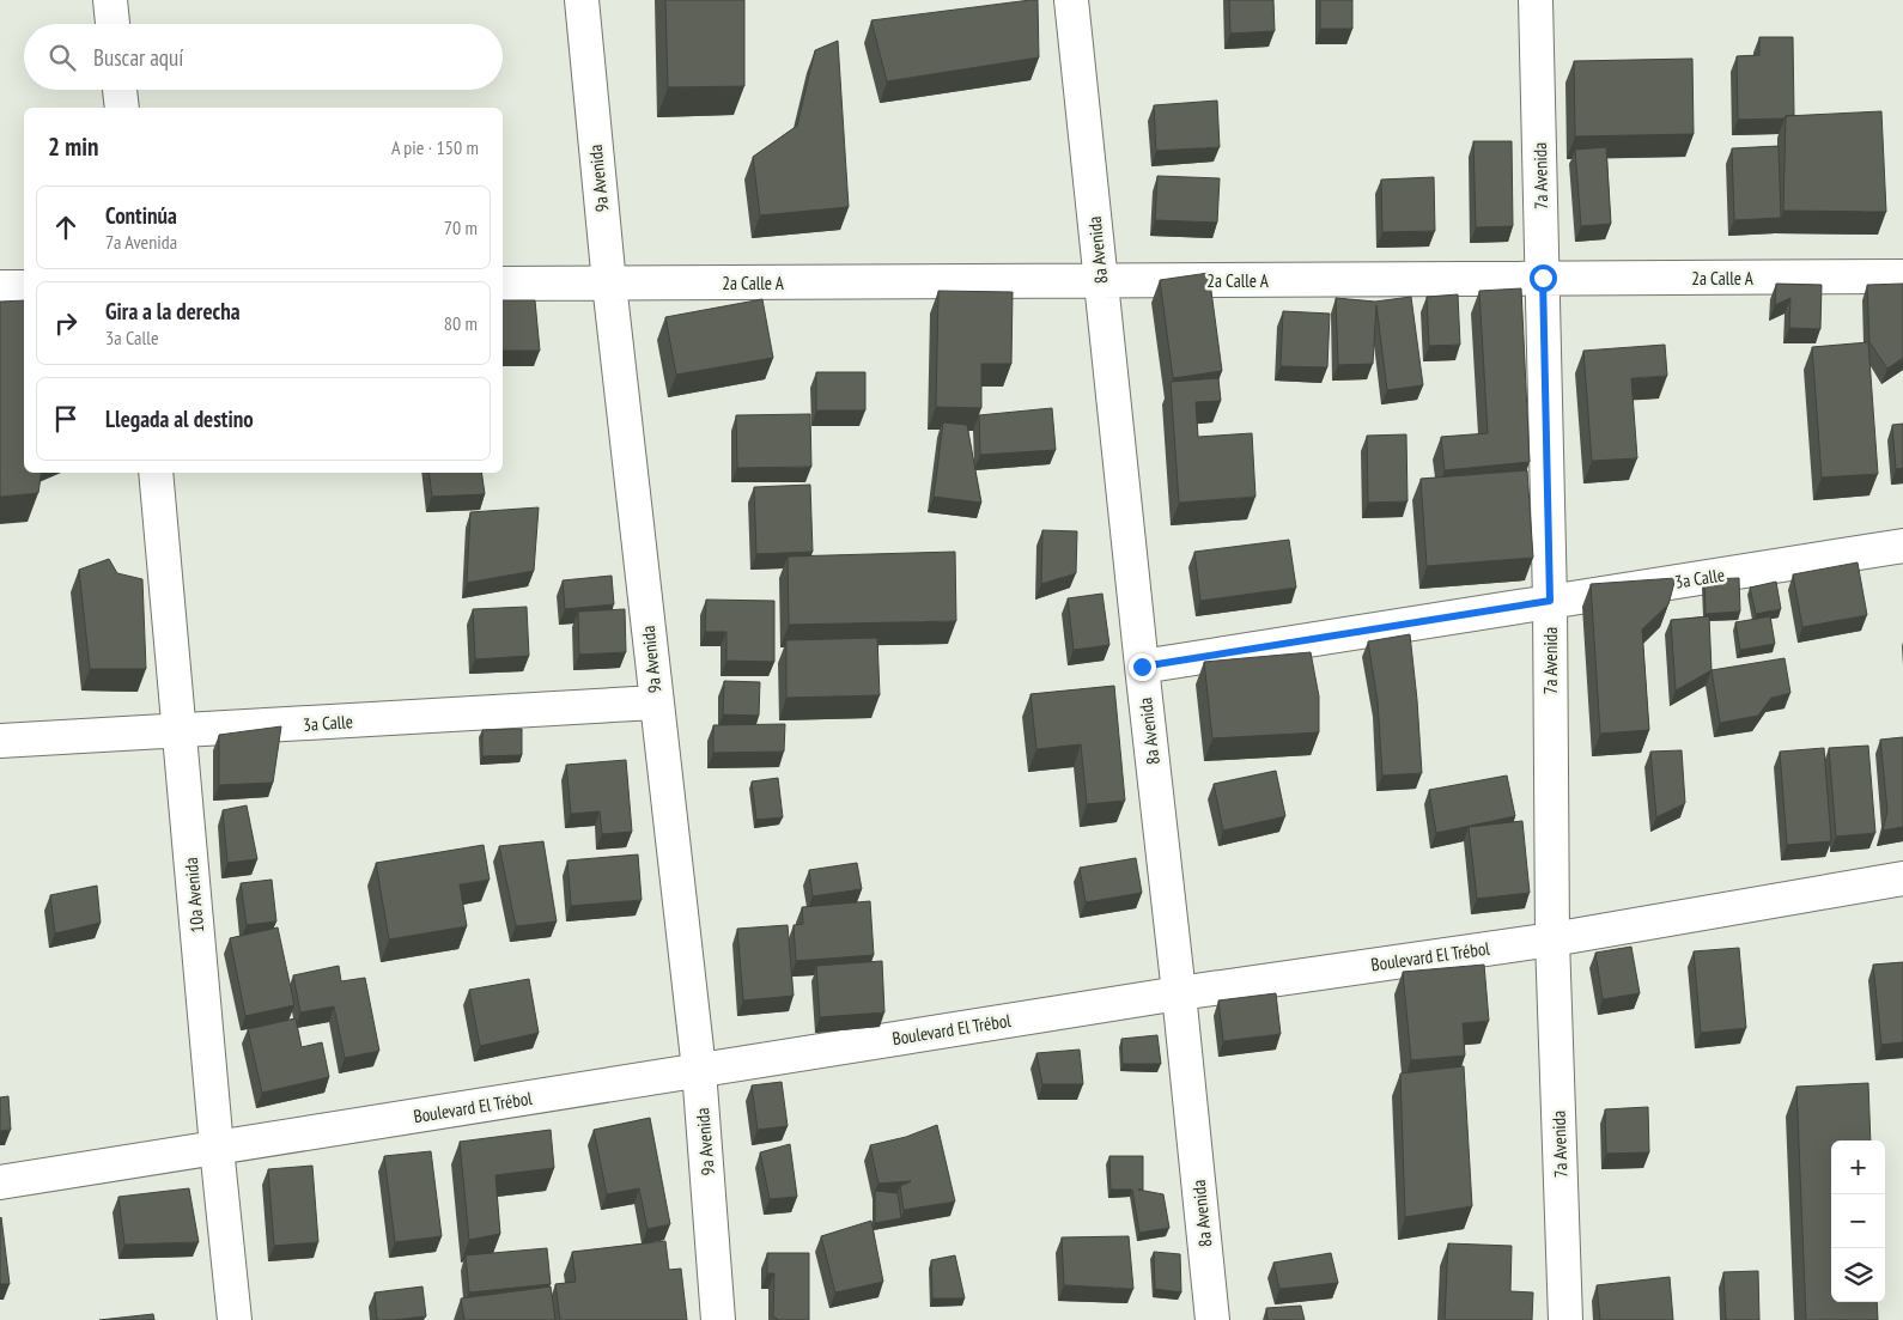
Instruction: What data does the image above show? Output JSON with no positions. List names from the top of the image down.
{
  "streets": {
    "street": [
      "7a Avenida",
      "9a Avenida",
      "8a Avenida",
      "2a Calle A",
      "3a Calle",
      "10a Avenida",
      "Boulevard El Trébol"
    ]
  },
  "crossings": [
    ["7a Avenida", "2a Calle A"],
    ["7a Avenida", "3a Calle"],
    ["7a Avenida", "Boulevard El Trébol"],
    ["9a Avenida", "2a Calle A"],
    ["9a Avenida", "3a Calle"],
    ["9a Avenida", "Boulevard El Trébol"],
    ["8a Avenida", "2a Calle A"],
    ["8a Avenida", "3a Calle"],
    ["8a Avenida", "Boulevard El Trébol"],
    ["3a Calle", "10a Avenida"],
    ["10a Avenida", "Boulevard El Trébol"]
  ],
  "page": {
    "search": "Buscar aquí",
    "heading": ["2 min", "A pie · 150 m"],
    "list": [
      ["Continúa", "7a Avenida", "70 m"],
      ["Gira a la derecha", "3a Calle", "80 m"],
      "Llegada al destino"
    ],
    "map_buttons": ["+", "−"]
  }
}
